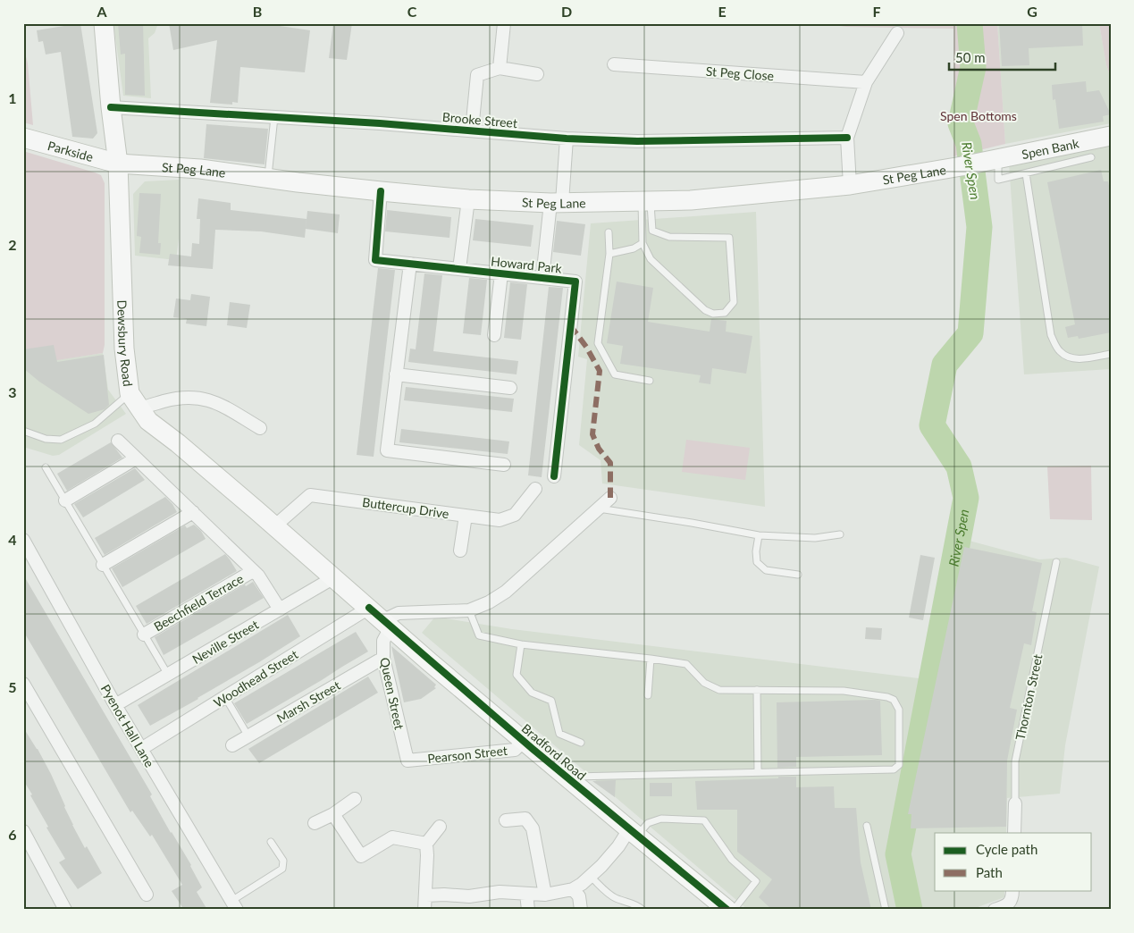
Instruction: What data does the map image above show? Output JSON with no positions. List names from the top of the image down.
{
  "streets": {
    "main road": [
      "Spen Bank",
      "Parkside",
      "St Peg Lane",
      "Dewsbury Road",
      "Bradford Road"
    ],
    "street": [
      "St Peg Close",
      "Brooke Street",
      "Howard Park",
      "Buttercup Drive",
      "Beechfield Terrace",
      "Neville Street",
      "Woodhead Street",
      "Queen Street",
      "Thornton Street",
      "Marsh Street",
      "Pyenot Hall Lane",
      "Pearson Street"
    ]
  },
  "crossings": [
    ["Brooke Street", "Howard Park"],
    ["Brooke Street", "Dewsbury Road"],
    ["Spen Bank", "St Peg Lane"],
    ["Parkside", "St Peg Lane"],
    ["Parkside", "Dewsbury Road"],
    ["St Peg Lane", "Howard Park"],
    ["St Peg Lane", "Dewsbury Road"],
    ["Dewsbury Road", "Buttercup Drive"],
    ["Dewsbury Road", "Neville Street"],
    ["Dewsbury Road", "Woodhead Street"],
    ["Dewsbury Road", "Queen Street"],
    ["Dewsbury Road", "Bradford Road"],
    ["Neville Street", "Pyenot Hall Lane"],
    ["Woodhead Street", "Queen Street"],
    ["Woodhead Street", "Pyenot Hall Lane"],
    ["Woodhead Street", "Bradford Road"],
    ["Queen Street", "Marsh Street"],
    ["Queen Street", "Bradford Road"],
    ["Queen Street", "Pearson Street"],
    ["Bradford Road", "Pearson Street"]
  ],
  "water": ["River Spen"],
  "parks": ["Spen Bottoms"],
  "legend": ["Cycle path", "Path"],
  "scale_bar": "50 m",
  "grid": {
    "columns": [
      "A",
      "B",
      "C",
      "D",
      "E",
      "F",
      "G"
    ],
    "rows": [
      "1",
      "2",
      "3",
      "4",
      "5",
      "6"
    ]
  }
}
